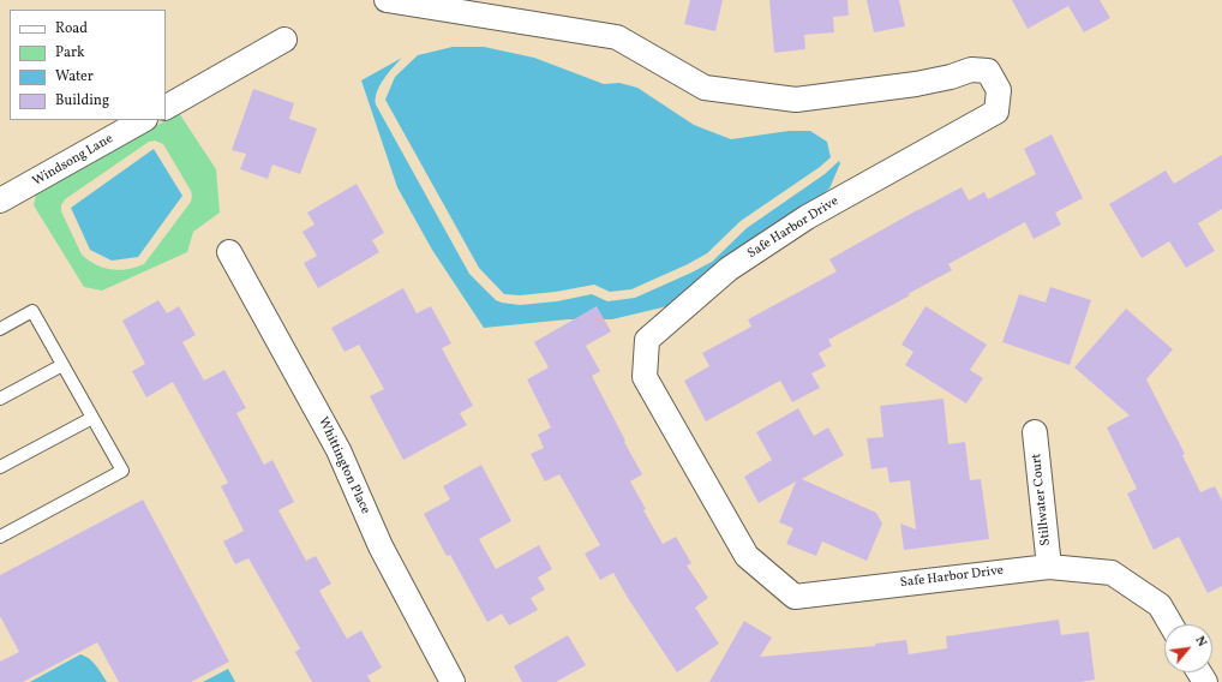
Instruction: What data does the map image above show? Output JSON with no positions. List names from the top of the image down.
{
  "streets": {
    "street": [
      "Windsong Lane",
      "Safe Harbor Drive",
      "Whittington Place",
      "Stillwater Court"
    ]
  },
  "crossings": [
    ["Safe Harbor Drive", "Stillwater Court"]
  ],
  "legend": [
    "Road",
    "Park",
    "Water",
    "Building"
  ],
  "north": "top right"
}
